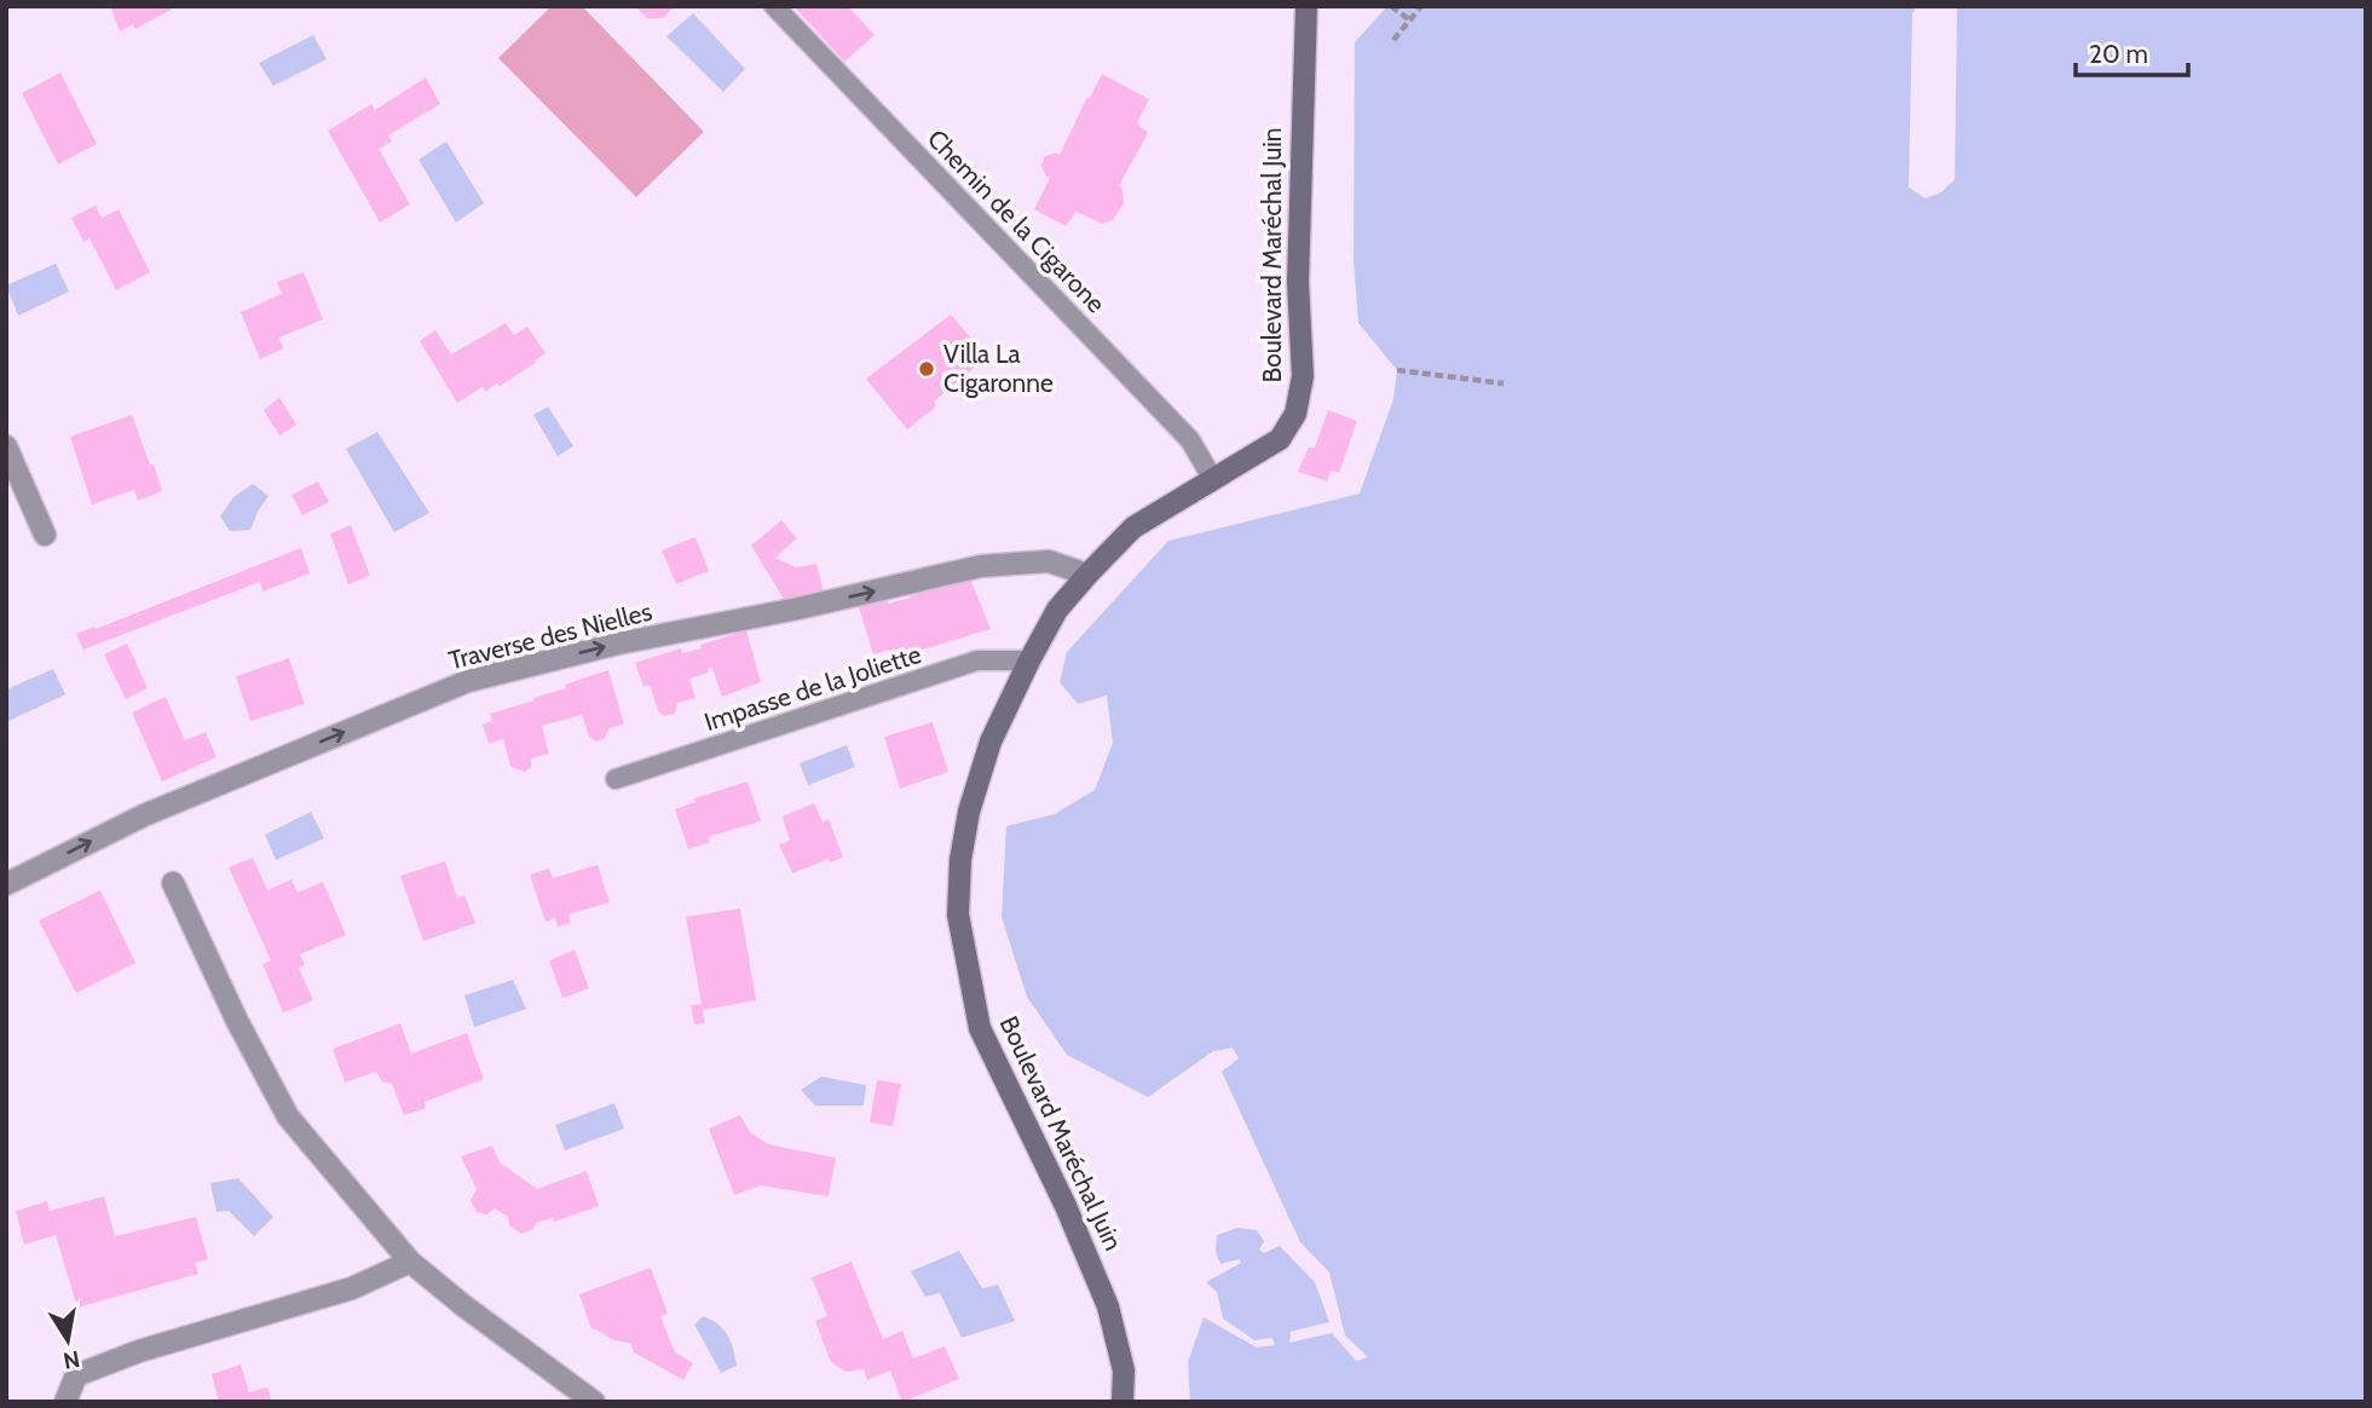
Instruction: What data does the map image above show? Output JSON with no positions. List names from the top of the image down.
{
  "streets": {
    "street": ["Boulevard Maréchal Juin", "Traverse des Nielles"],
    "lane": ["Chemin de la Cigarone", "Impasse de la Joliette"]
  },
  "crossings": [
    ["Chemin de la Cigarone", "Boulevard Maréchal Juin"],
    ["Boulevard Maréchal Juin", "Traverse des Nielles"],
    ["Boulevard Maréchal Juin", "Impasse de la Joliette"]
  ],
  "one_way": ["Traverse des Nielles"],
  "places": ["Villa La Cigaronne"],
  "scale_bar": "20 m",
  "north": "bottom"
}
